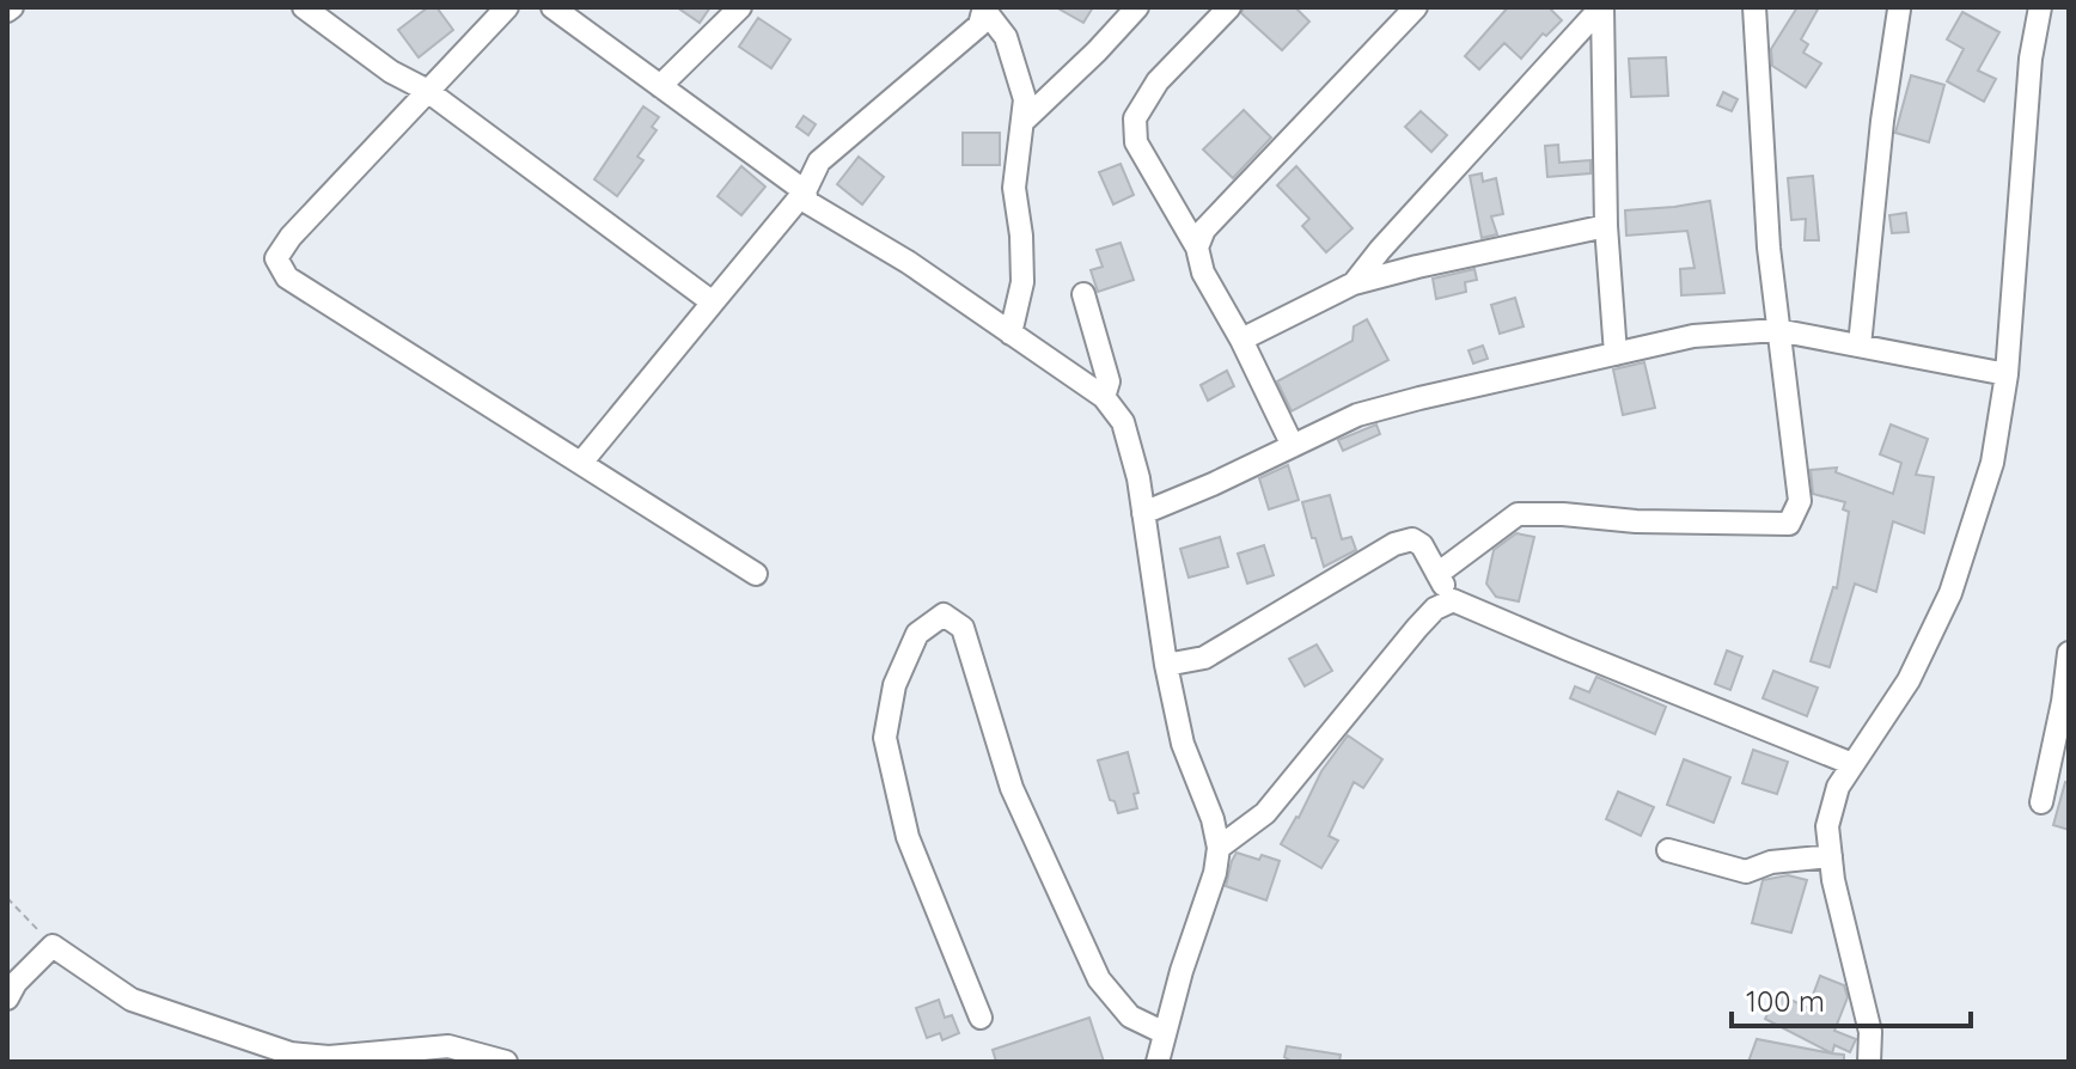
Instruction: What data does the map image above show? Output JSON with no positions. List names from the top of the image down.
{
  "scale_bar": "100 m"
}
